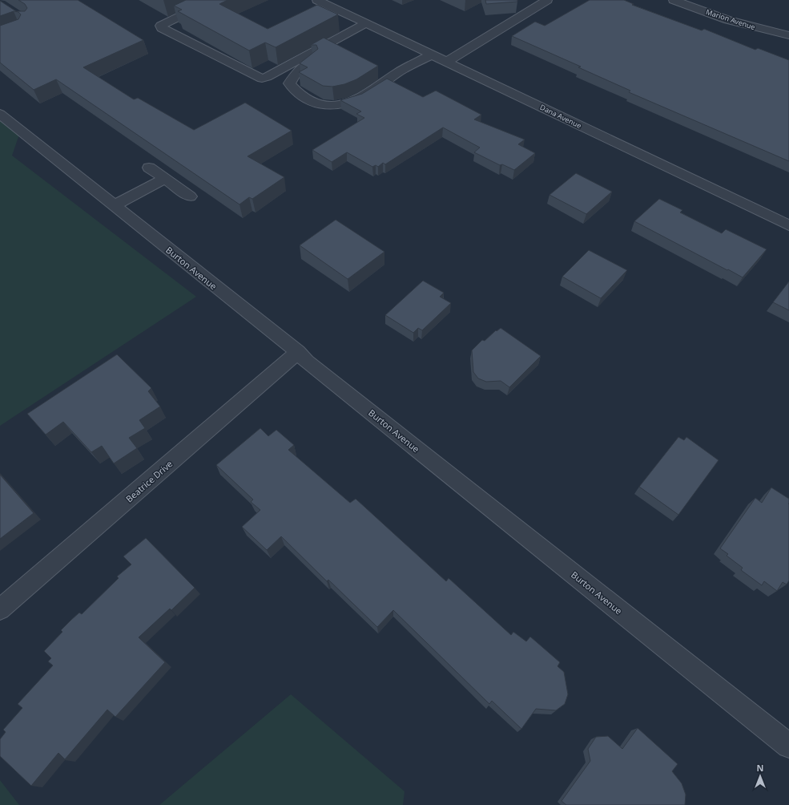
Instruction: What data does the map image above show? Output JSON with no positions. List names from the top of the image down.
{
  "streets": {
    "street": [
      "Marion Avenue",
      "Dana Avenue",
      "Burton Avenue",
      "Beatrice Drive"
    ]
  },
  "crossings": [
    ["Burton Avenue", "Beatrice Drive"]
  ],
  "north": "top"
}
